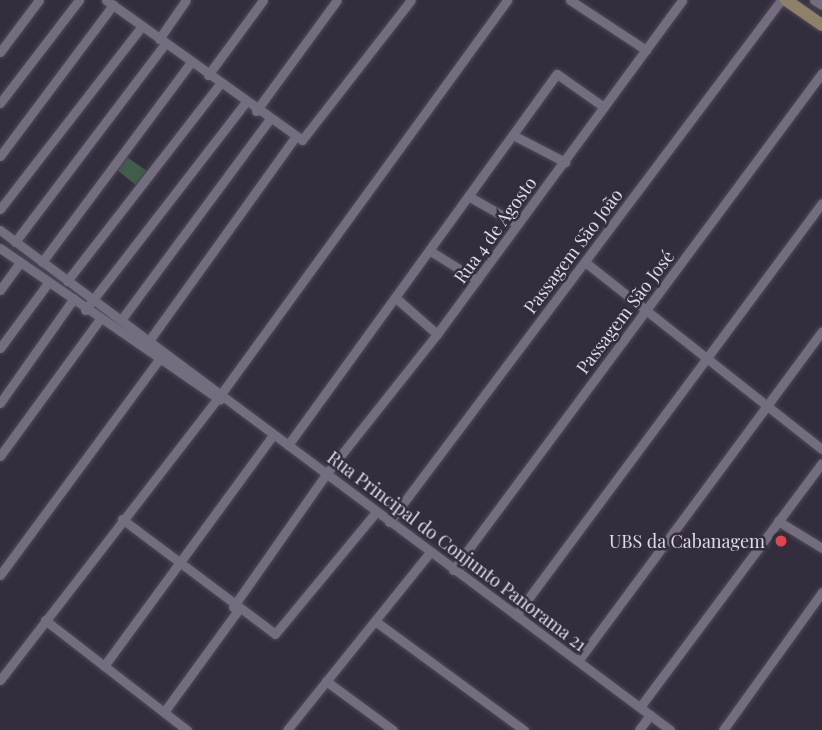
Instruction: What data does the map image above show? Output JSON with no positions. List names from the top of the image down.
{
  "streets": {
    "street": [
      "Rua 4 de Agosto",
      "Passagem São João",
      "Passagem São José",
      "Rua Principal do Conjunto Panorama 21"
    ]
  },
  "crossings": [
    ["Rua 4 de Agosto", "Rua Principal do Conjunto Panorama 21"],
    ["Passagem São João", "Rua Principal do Conjunto Panorama 21"],
    ["Passagem São José", "Rua Principal do Conjunto Panorama 21"]
  ],
  "places": ["UBS da Cabanagem"]
}
